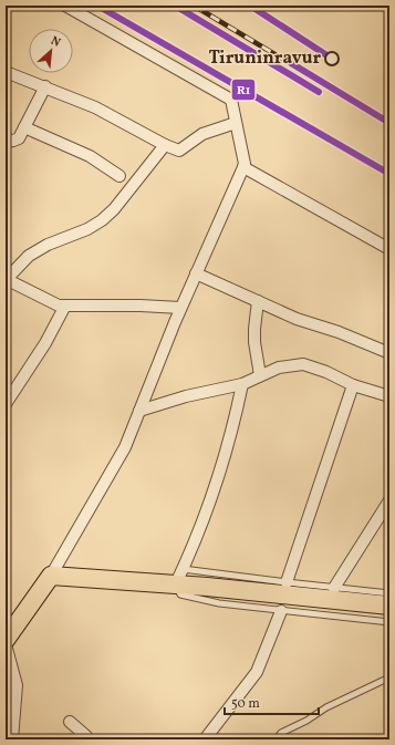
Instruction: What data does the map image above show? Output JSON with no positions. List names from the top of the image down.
{
  "places": ["Tiruninravur"],
  "lines": ["transit line R1"],
  "scale_bar": "50 m",
  "north": "top right"
}
